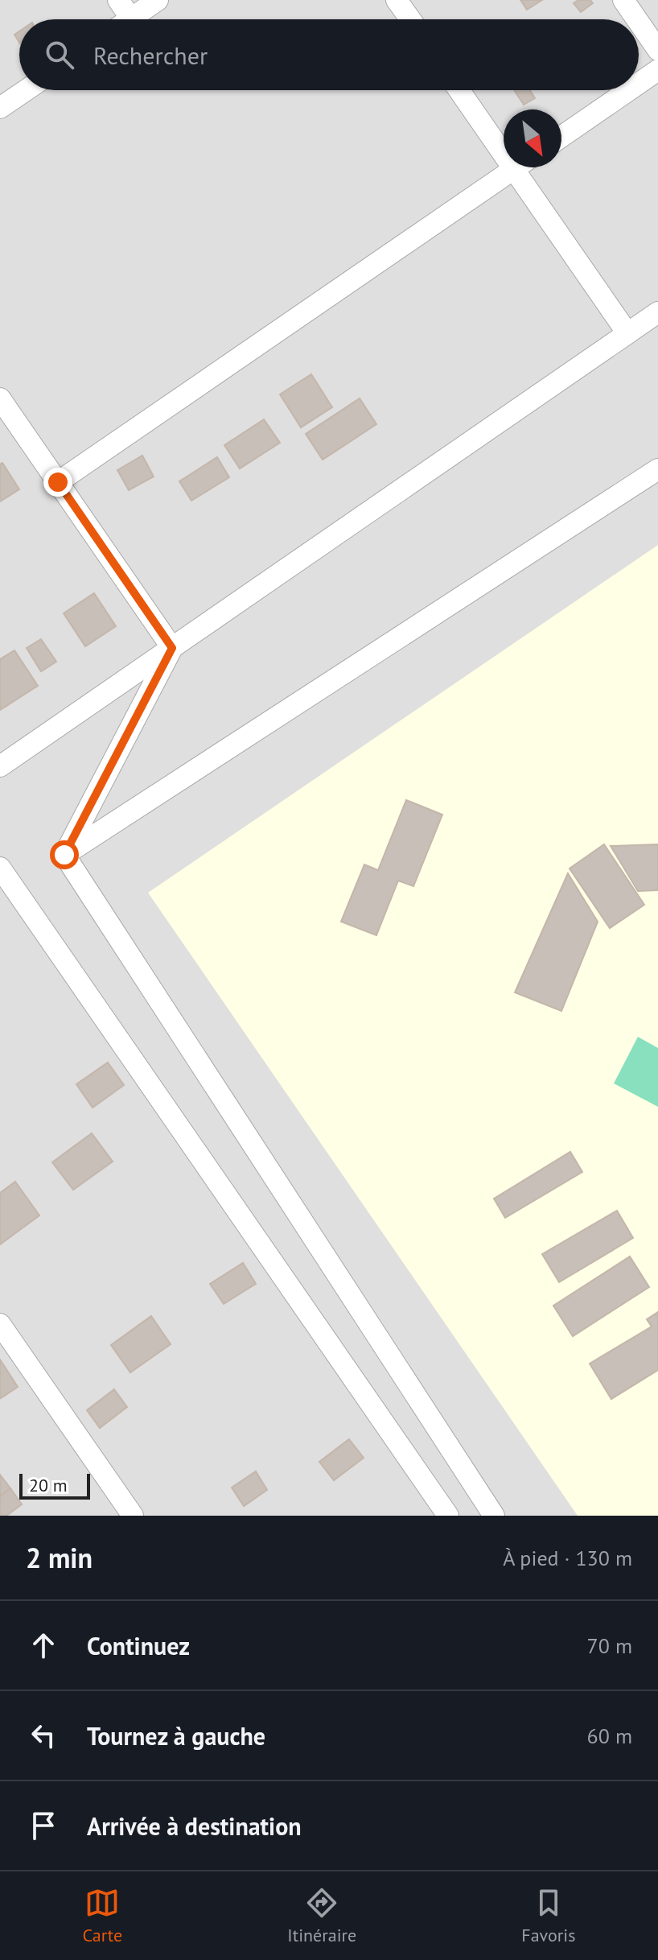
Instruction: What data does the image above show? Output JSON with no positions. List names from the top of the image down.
{
  "scale_bar": "20 m",
  "north": "bottom right",
  "page": {
    "search": "Rechercher",
    "scale": "20 m",
    "heading": ["2 min", "À pied · 130 m"],
    "list": [
      ["Continuez", "70 m"],
      ["Tournez à gauche", "60 m"],
      "Arrivée à destination"
    ],
    "nav": ["Carte", "Itinéraire", "Favoris"]
  }
}
